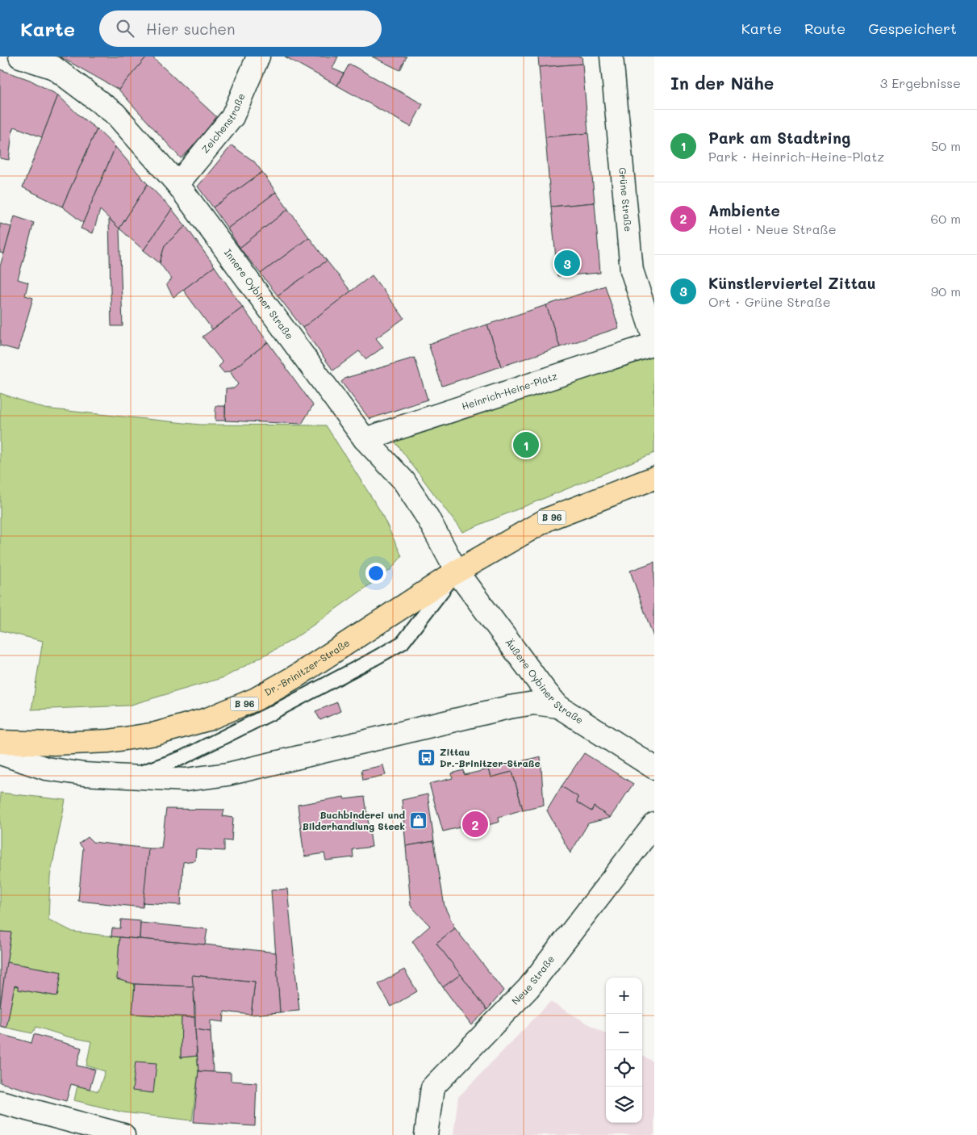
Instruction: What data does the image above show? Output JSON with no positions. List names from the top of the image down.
{
  "streets": {
    "main road": ["B 96", "Dr.-Brinitzer-Straße"],
    "street": [
      "Zeichenstraße",
      "Grüne Straße",
      "Innere Oybiner Straße",
      "Heinrich-Heine-Platz",
      "Äußere Oybiner Straße",
      "Neue Straße"
    ]
  },
  "crossings": [
    ["Zeichenstraße", "Innere Oybiner Straße"],
    ["Innere Oybiner Straße", "Heinrich-Heine-Platz"],
    ["Innere Oybiner Straße", "B 96"],
    ["Innere Oybiner Straße", "Dr.-Brinitzer-Straße"],
    ["Innere Oybiner Straße", "Äußere Oybiner Straße"],
    ["B 96", "Dr.-Brinitzer-Straße"],
    ["B 96", "Äußere Oybiner Straße"],
    ["Dr.-Brinitzer-Straße", "Äußere Oybiner Straße"]
  ],
  "places": {
    "bus stop": ["Zittau Dr.-Brinitzer-Straße"],
    "shop": ["Buchbinderei und Bilderhandlung Steek"]
  },
  "page": {
    "header": "Karte",
    "search": "Hier suchen",
    "nav": ["Karte", "Route", "Gespeichert"],
    "heading": ["In der Nähe", "3 Ergebnisse"],
    "list": [
      {
        "mark": "1",
        "name": "Park am Stadtring",
        "note": "Park · Heinrich-Heine-Platz",
        "value": "50 m"
      },
      {
        "mark": "2",
        "name": "Ambiente",
        "note": "Hotel · Neue Straße",
        "value": "60 m"
      },
      {
        "mark": "3",
        "name": "Künstlerviertel Zittau",
        "note": "Ort · Grüne Straße",
        "value": "90 m"
      }
    ],
    "pins": ["3", "1", "2"],
    "map_buttons": ["+", "−"]
  }
}
